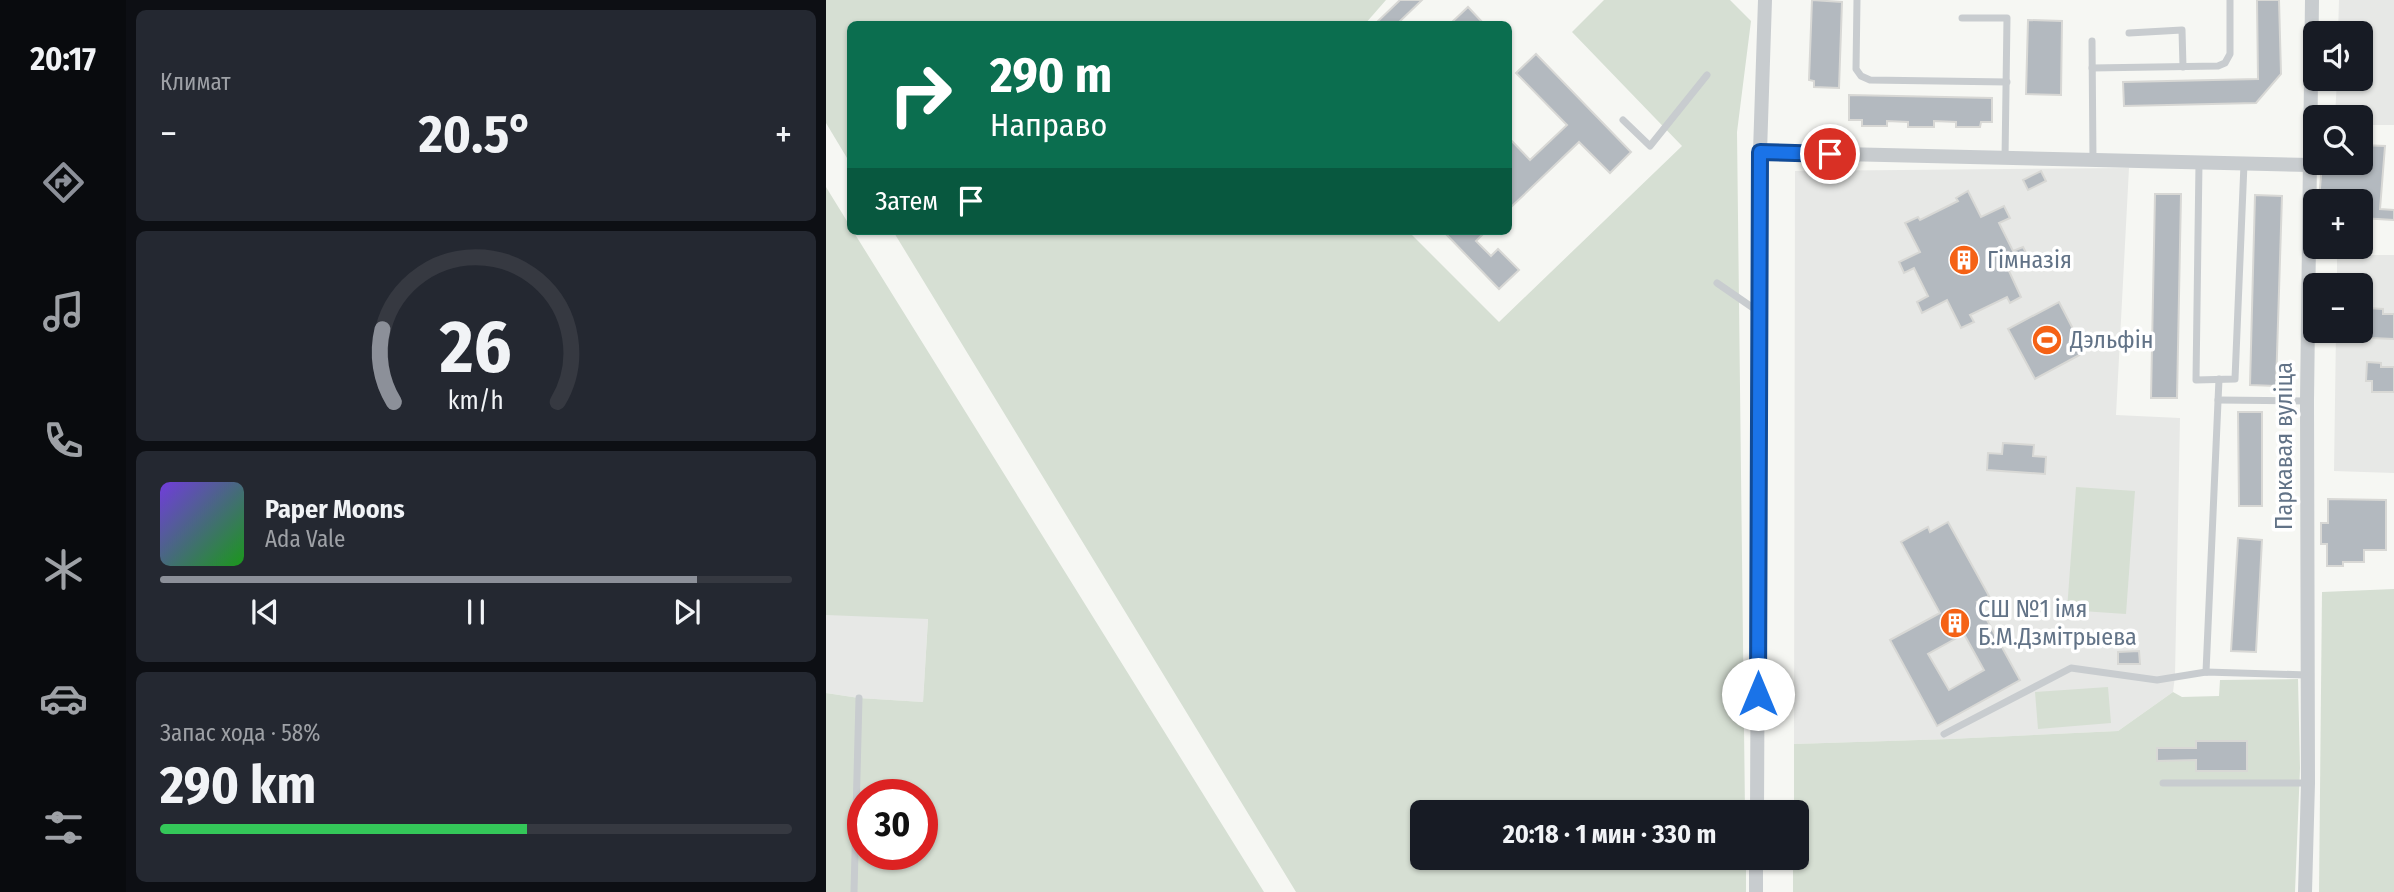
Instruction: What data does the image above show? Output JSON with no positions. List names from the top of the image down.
{
  "streets": {
    "street": ["Паркавая вуліца"]
  },
  "places": {
    "building": ["Гімназія", "СШ №1 імя Б.М.Дзмітрыева"],
    "sports": ["Дэльфін"]
  },
  "page": {
    "tabs": "20:17",
    "tile": [
      "Климат",
      ["Запас хода · 58%", "290 km"]
    ],
    "map_buttons": ["+", "−"],
    "turn": ["290 m", "Направо"],
    "heat": ["−", "20.5°", "+"],
    "then": "Затем",
    "song": ["Paper Moons", "Ada Vale"],
    "limit": "30",
    "trip": "20:18 · 1 мин · 330 m",
    "gauge": ["26", "km/h"]
  }
}
